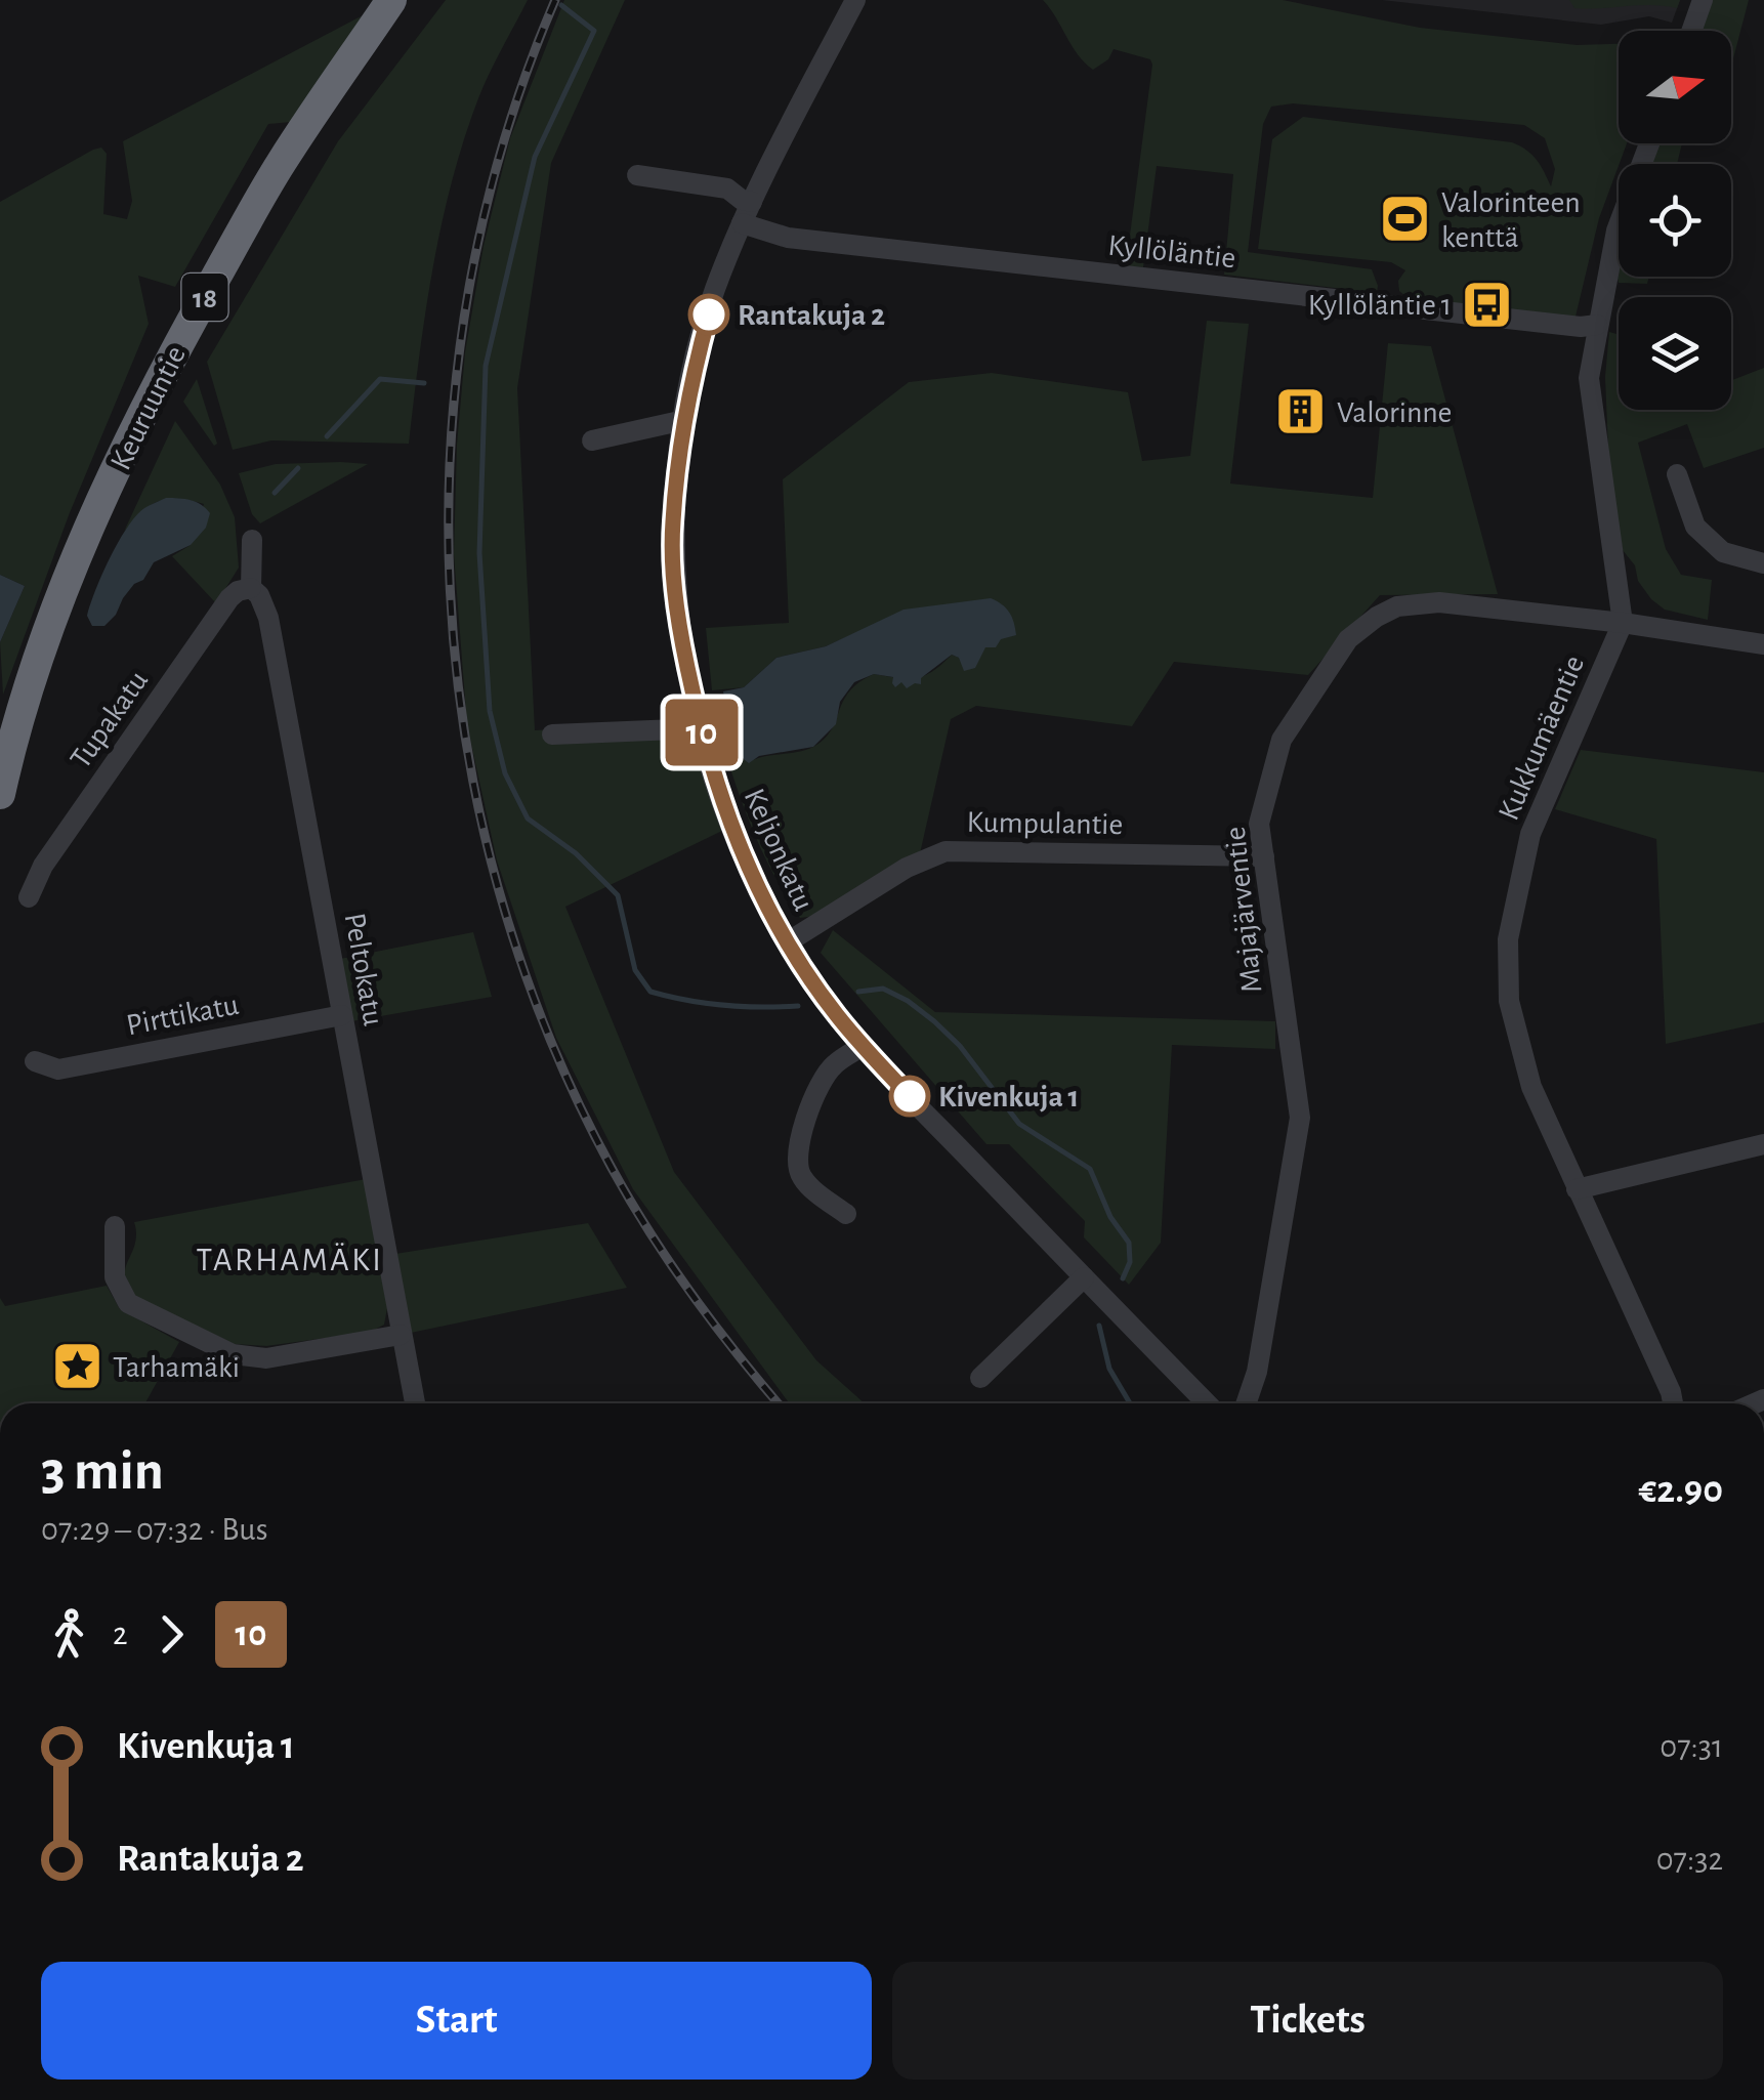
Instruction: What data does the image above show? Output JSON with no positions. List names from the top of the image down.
{
  "streets": {
    "highway": ["18", "Keuruuntie"],
    "street": [
      "Kyllöläntie",
      "Tupakatu",
      "Kukkumäentie",
      "Kumpulantie",
      "Keljonkatu",
      "Majajärventie",
      "Peltokatu",
      "Pirttikatu"
    ]
  },
  "crossings": [
    ["Kyllöläntie", "Keljonkatu"],
    ["Tupakatu", "Peltokatu"],
    ["Kukkumäentie", "Majajärventie"],
    ["Kumpulantie", "Keljonkatu"],
    ["Kumpulantie", "Majajärventie"],
    ["Peltokatu", "Pirttikatu"]
  ],
  "districts": ["TARHAMÄKI"],
  "places": {
    "sports": ["Valorinteen kenttä"],
    "bus stop": ["Kyllöläntie 1"],
    "other": ["Rantakuja 2", "Kivenkuja 1"],
    "building": ["Valorinne"],
    "place": ["Tarhamäki"]
  },
  "lines": ["bus line 10"],
  "north": "right",
  "page": {
    "on_map": "10",
    "heading": ["3 min", "07:29 – 07:32 · Bus", "€2.90"],
    "legs": ["2", "10"],
    "list": [
      {
        "name": "Kivenkuja 1",
        "value": "07:31"
      },
      {
        "name": "Rantakuja 2",
        "value": "07:32"
      }
    ],
    "buttons": ["Start", "Tickets"]
  }
}
